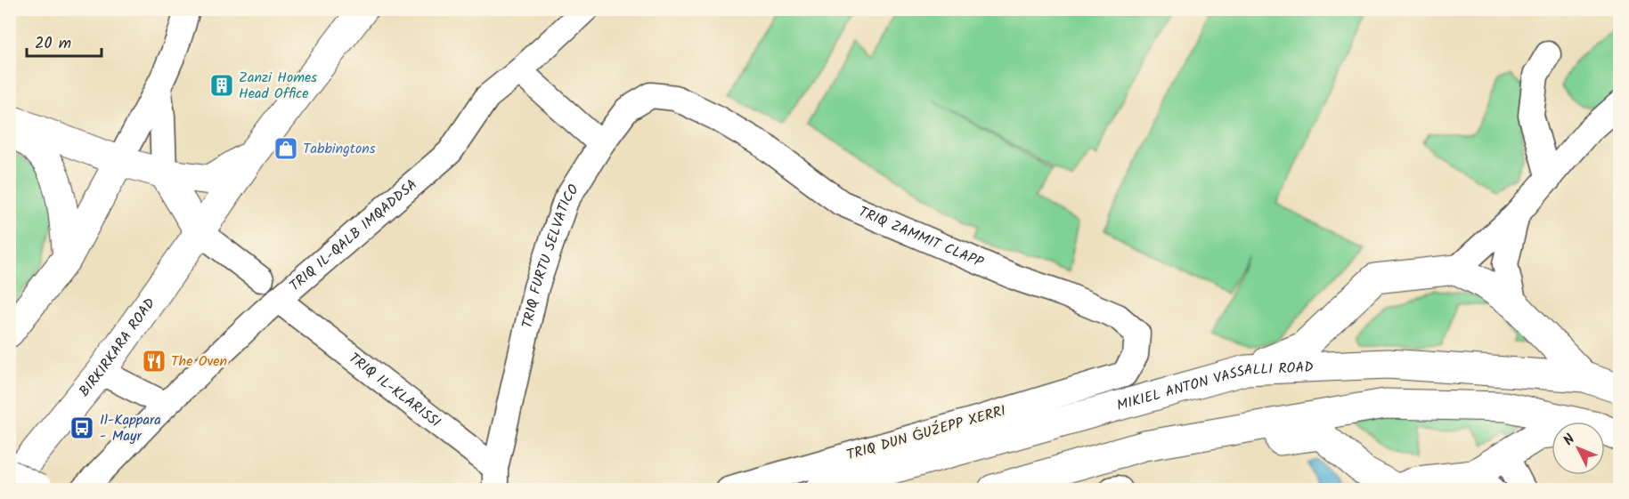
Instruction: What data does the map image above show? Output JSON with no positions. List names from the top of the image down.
{
  "streets": {
    "main road": ["BIRKIRKARA ROAD", "MIKIEL ANTON VASSALLI ROAD"],
    "street": [
      "TRIQ IL-QALB IMQADDSA",
      "TRIQ ZAMMIT CLAPP",
      "TRIQ FURTU SELVATICO",
      "TRIQ IL-KLARISSI",
      "TRIQ DUN ǴUŹEPP XERRI"
    ]
  },
  "crossings": [
    ["TRIQ IL-QALB IMQADDSA", "TRIQ IL-KLARISSI"],
    ["TRIQ ZAMMIT CLAPP", "TRIQ FURTU SELVATICO"],
    ["TRIQ ZAMMIT CLAPP", "TRIQ DUN ǴUŹEPP XERRI"],
    ["TRIQ FURTU SELVATICO", "TRIQ IL-KLARISSI"]
  ],
  "places": {
    "building": ["Zanzi Homes Head Office"],
    "shop": ["Tabbingtons"],
    "restaurant": ["The Oven"],
    "bus stop": ["Il-Kappara - Mayr"]
  },
  "scale_bar": "20 m",
  "north": "top left"
}
